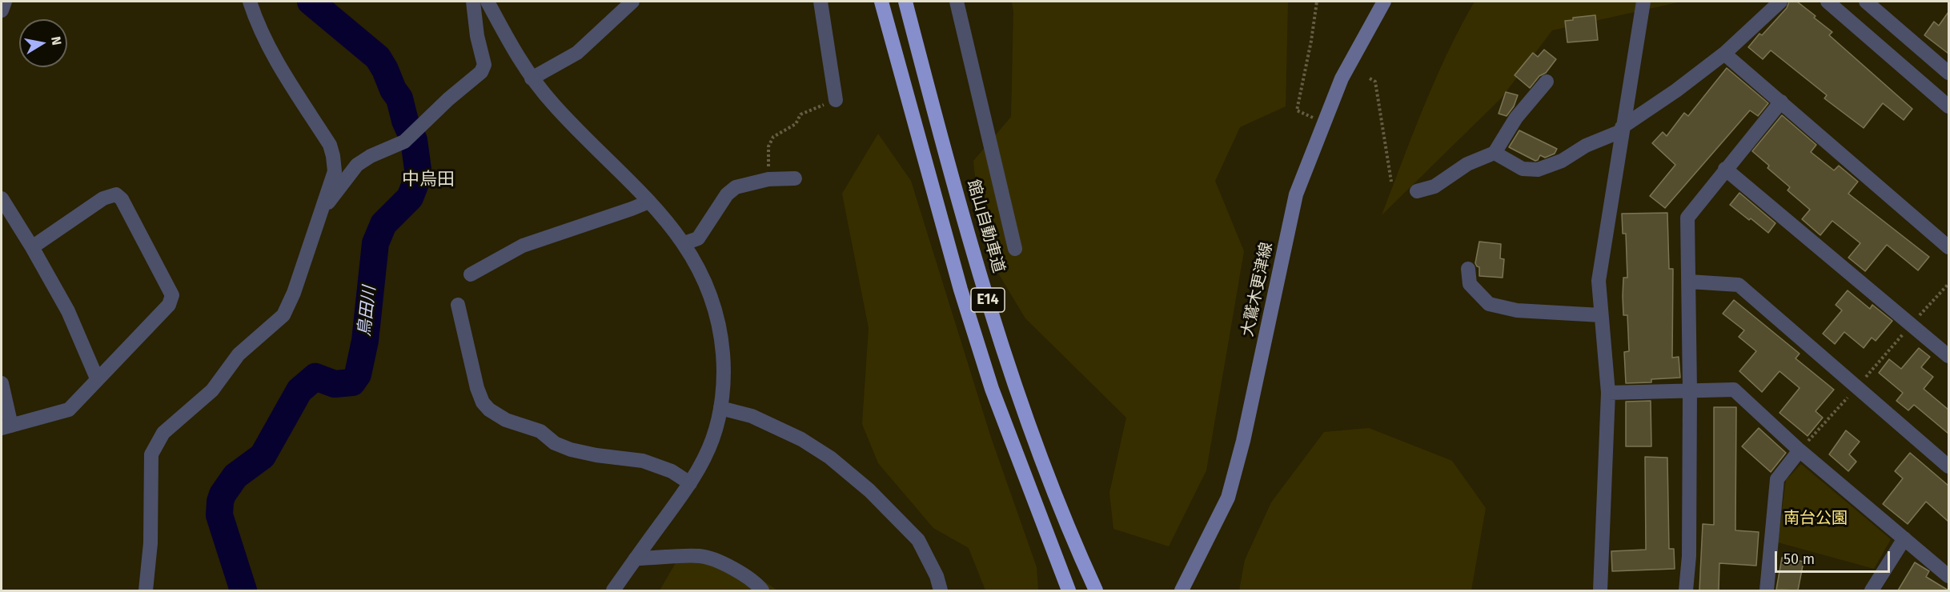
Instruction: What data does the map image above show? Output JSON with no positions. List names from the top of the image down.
{
  "streets": {
    "highway": ["館山自動車道", "E14"],
    "main road": ["大鷲木更津線"]
  },
  "districts": ["中烏田"],
  "water": ["鳥田川"],
  "parks": ["南台公園"],
  "scale_bar": "50 m",
  "north": "right"
}
